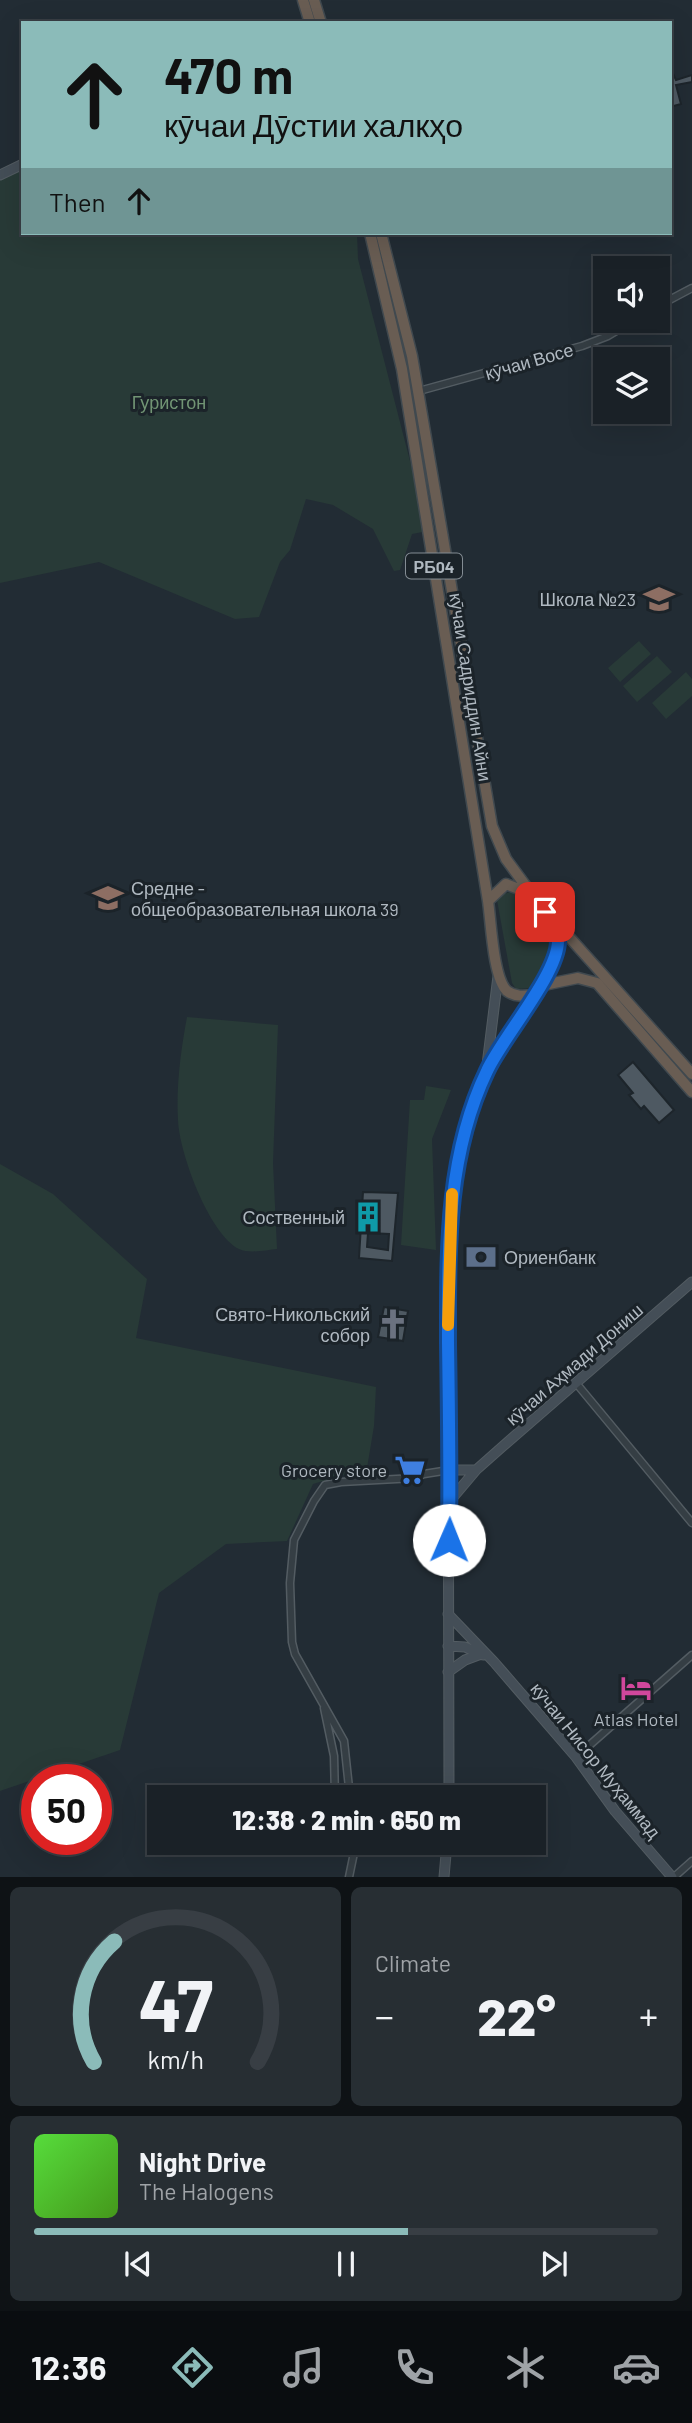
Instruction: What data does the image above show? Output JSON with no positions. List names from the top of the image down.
{
  "streets": {
    "highway": ["РБ04", "кӯчаи Садриддин Айни"],
    "main road": ["кӯчаи Аҳмади Дониш", "кӯчаи Нисор Муҳаммад"],
    "street": ["кӯчаи Восе"]
  },
  "crossings": [
    ["кӯчаи Восе", "кӯчаи Садриддин Айни"],
    ["РБ04", "кӯчаи Садриддин Айни"]
  ],
  "parks": ["Гуристон"],
  "places": {
    "school or university": ["Школа №23", "Средне - общеобразовательная школа 39"],
    "building": ["Соственный"],
    "bank": ["Ориенбанк"],
    "church": ["Свято-Никольский собор"],
    "supermarket": ["Grocery store"],
    "hotel": ["Atlas Hotel"]
  },
  "page": {
    "turn": ["470 m", "кӯчаи Дӯстии халкҳо"],
    "then": "Then",
    "limit": "50",
    "trip": "12:38 · 2 min · 650 m",
    "tile": "Climate",
    "heat": ["−", "22°", "+"],
    "song": ["Night Drive", "The Halogens"],
    "tabs": "12:36",
    "gauge": ["47", "km/h"]
  }
}
